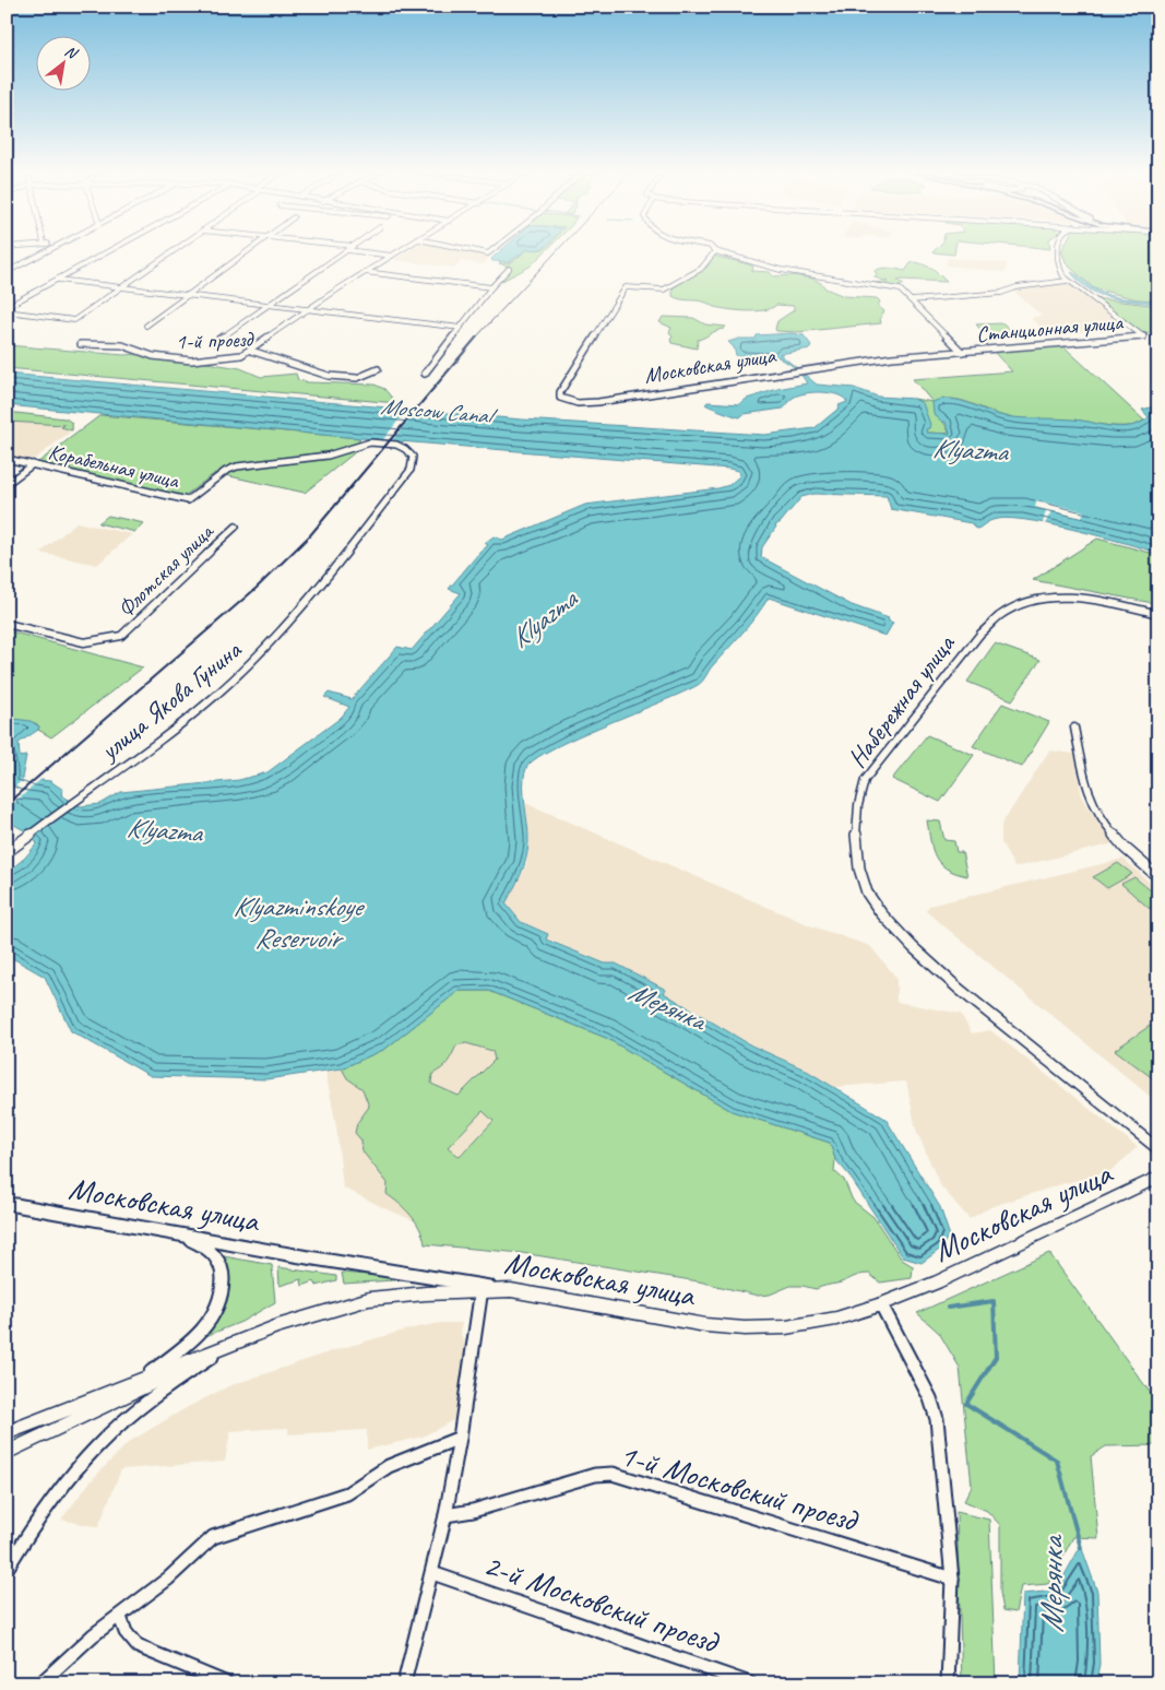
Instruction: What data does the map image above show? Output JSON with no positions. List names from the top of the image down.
{
  "streets": {
    "main road": ["Московская улица"],
    "street": [
      "Станционная улица",
      "1-й проезд",
      "Корабельная улица",
      "Флотская улица",
      "улица Якова Гунина",
      "Набережная улица",
      "1-й Московский проезд",
      "2-й Московский проезд"
    ]
  },
  "crossings": [
    ["Станционная улица", "Московская улица"],
    ["Корабельная улица", "улица Якова Гунина"]
  ],
  "water": [
    "Moscow Canal",
    "Klyazma",
    "Klyazminskoye Reservoir",
    "Мерянка"
  ],
  "north": "top right"
}
